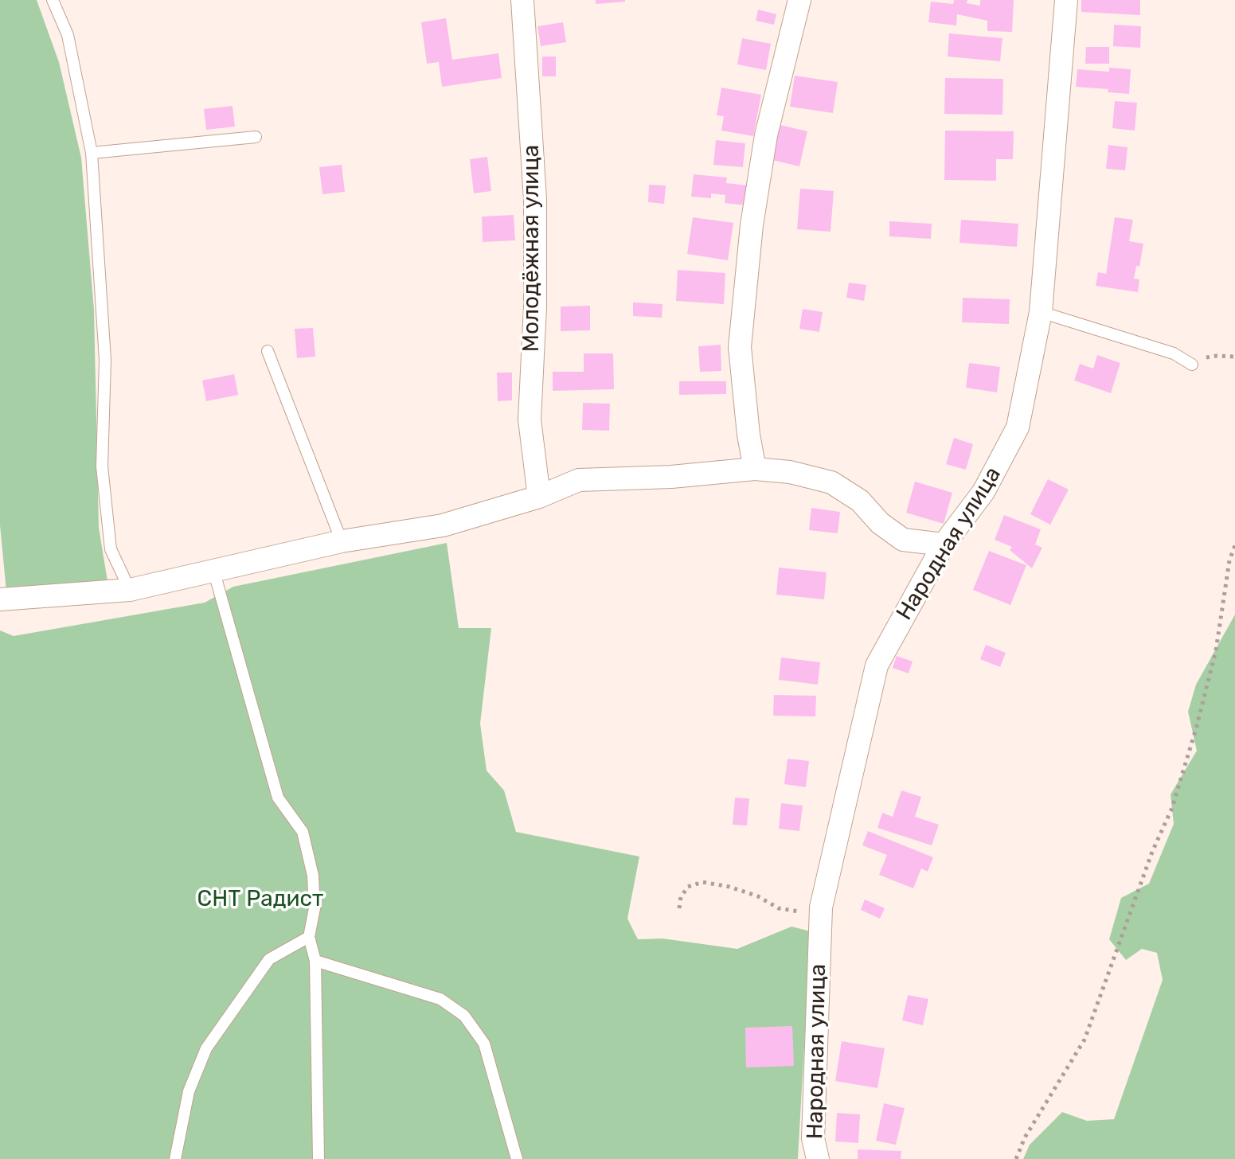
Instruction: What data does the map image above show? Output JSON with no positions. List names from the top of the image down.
{
  "streets": {
    "street": ["Молодёжная улица", "Народная улица"]
  },
  "parks": ["СНТ Радист"]
}
